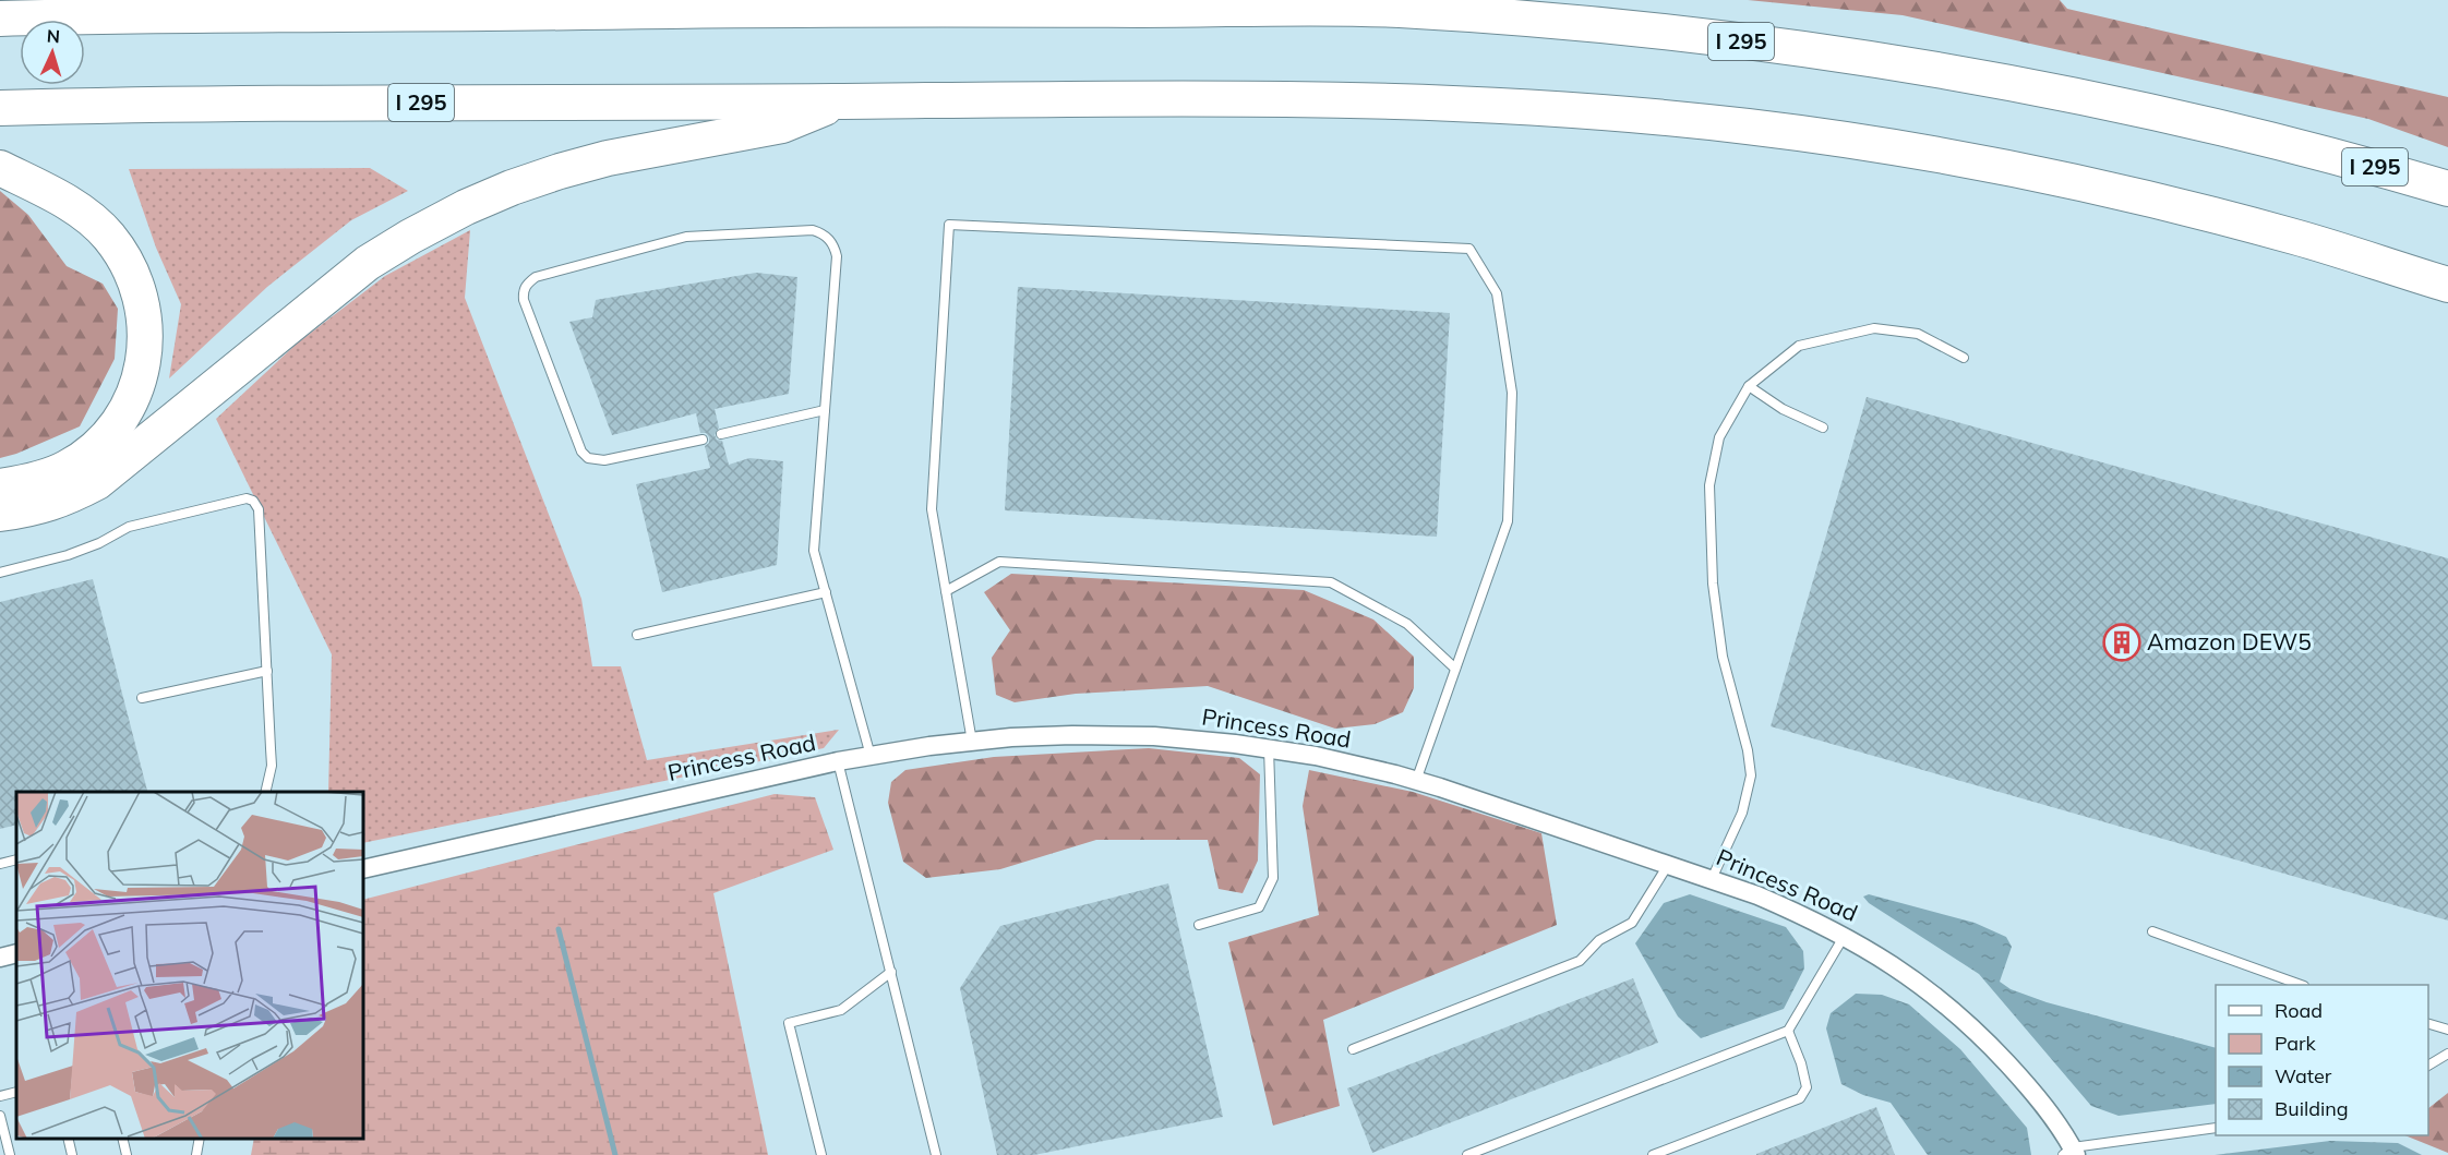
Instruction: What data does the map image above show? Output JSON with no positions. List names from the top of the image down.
{
  "streets": {
    "highway": ["I 295"],
    "street": ["Princess Road"]
  },
  "places": {
    "building": ["Amazon DEW5"]
  },
  "legend": [
    "Road",
    "Park",
    "Water",
    "Building"
  ],
  "north": "top"
}
